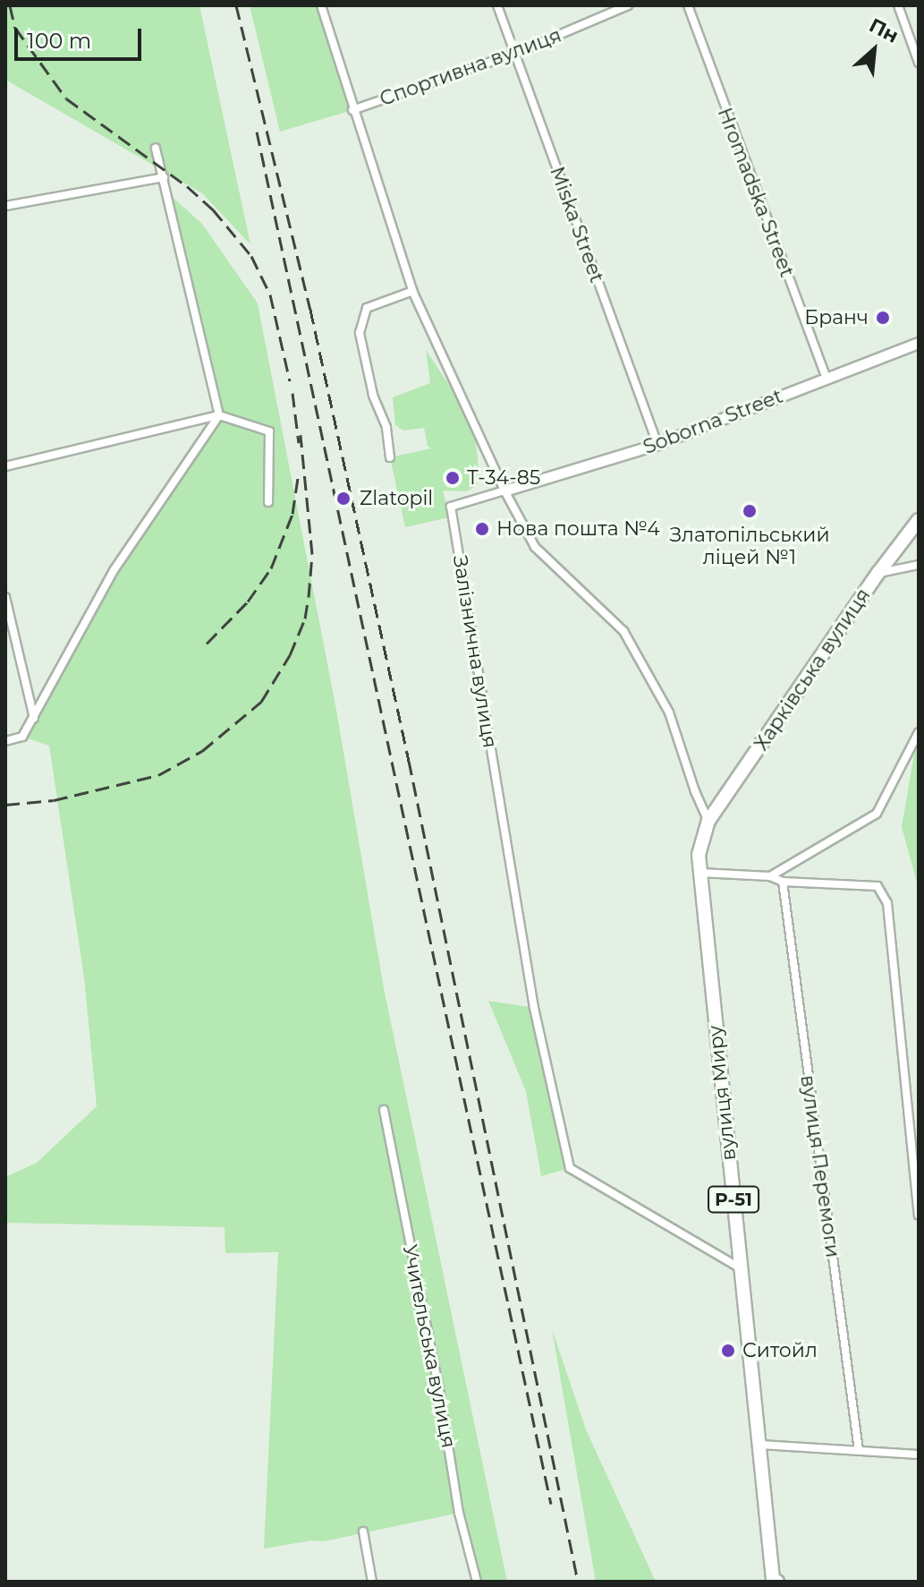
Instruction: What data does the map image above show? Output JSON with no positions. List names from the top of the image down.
{
  "streets": {
    "main road": ["Харківська вулиця", "вулиця Миру", "Р-51"],
    "street": [
      "Спортивна вулиця",
      "Hromadska Street",
      "Miska Street",
      "Soborna Street",
      "Залізнична вулиця",
      "вулиця Перемоги",
      "Учительська вулиця"
    ]
  },
  "crossings": [
    ["Спортивна вулиця", "Miska Street"],
    ["Hromadska Street", "Soborna Street"],
    ["Miska Street", "Soborna Street"],
    ["Soborna Street", "Залізнична вулиця"],
    ["Залізнична вулиця", "вулиця Миру"],
    ["Харківська вулиця", "вулиця Миру"]
  ],
  "places": [
    "Бранч",
    "Т-34-85",
    "Zlatopil",
    "Златопільський ліцей №1",
    "Нова пошта №4",
    "Ситойл"
  ],
  "scale_bar": "100 m",
  "north": "top right"
}
